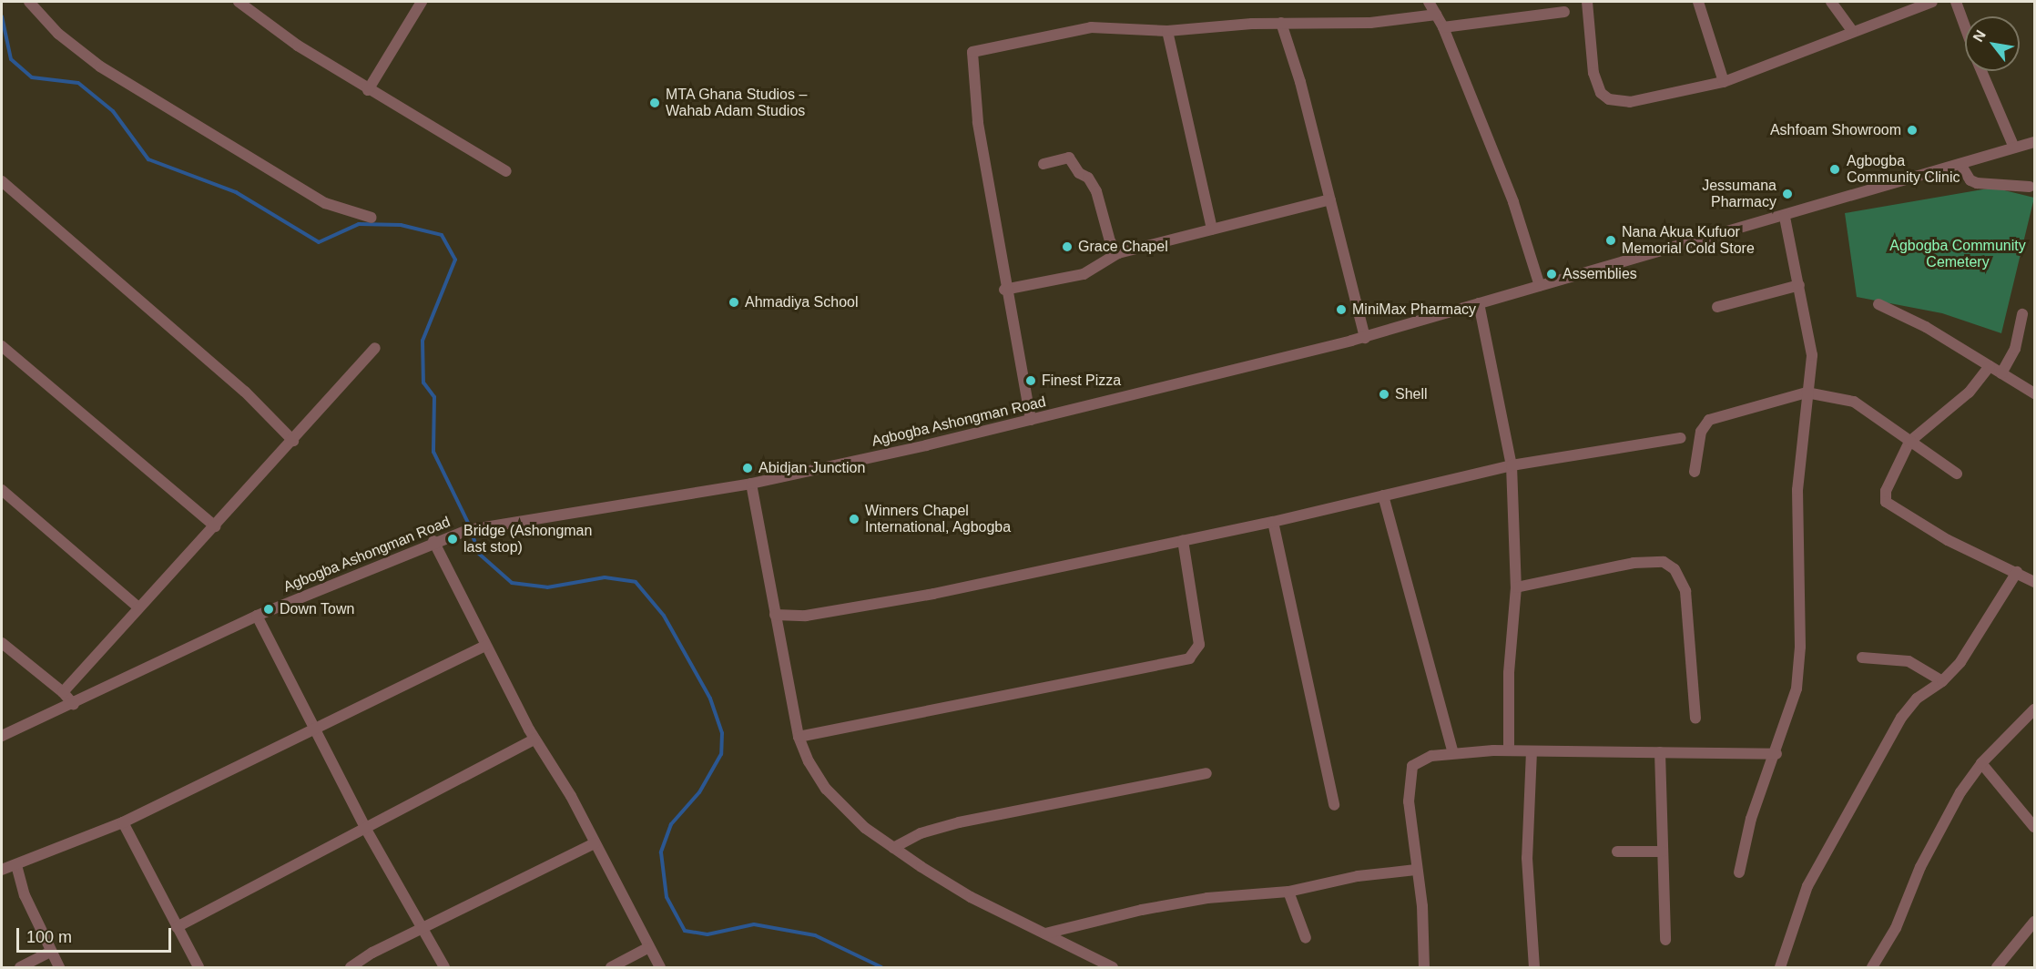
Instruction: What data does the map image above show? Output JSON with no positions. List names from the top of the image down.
{
  "streets": {
    "street": ["Agbogba Ashongman Road"]
  },
  "parks": ["Agbogba Community Cemetery"],
  "places": [
    "MTA Ghana Studios – Wahab Adam Studios",
    "Ashfoam Showroom",
    "Agbogba Community Clinic",
    "Jessumana Pharmacy",
    "Nana Akua Kufuor Memorial Cold Store",
    "Grace Chapel",
    "Assemblies",
    "Ahmadiya School",
    "MiniMax Pharmacy",
    "Finest Pizza",
    "Shell",
    "Abidjan Junction",
    "Winners Chapel International, Agbogba",
    "Bridge (Ashongman last stop)",
    "Down Town"
  ],
  "scale_bar": "100 m",
  "north": "top left"
}
